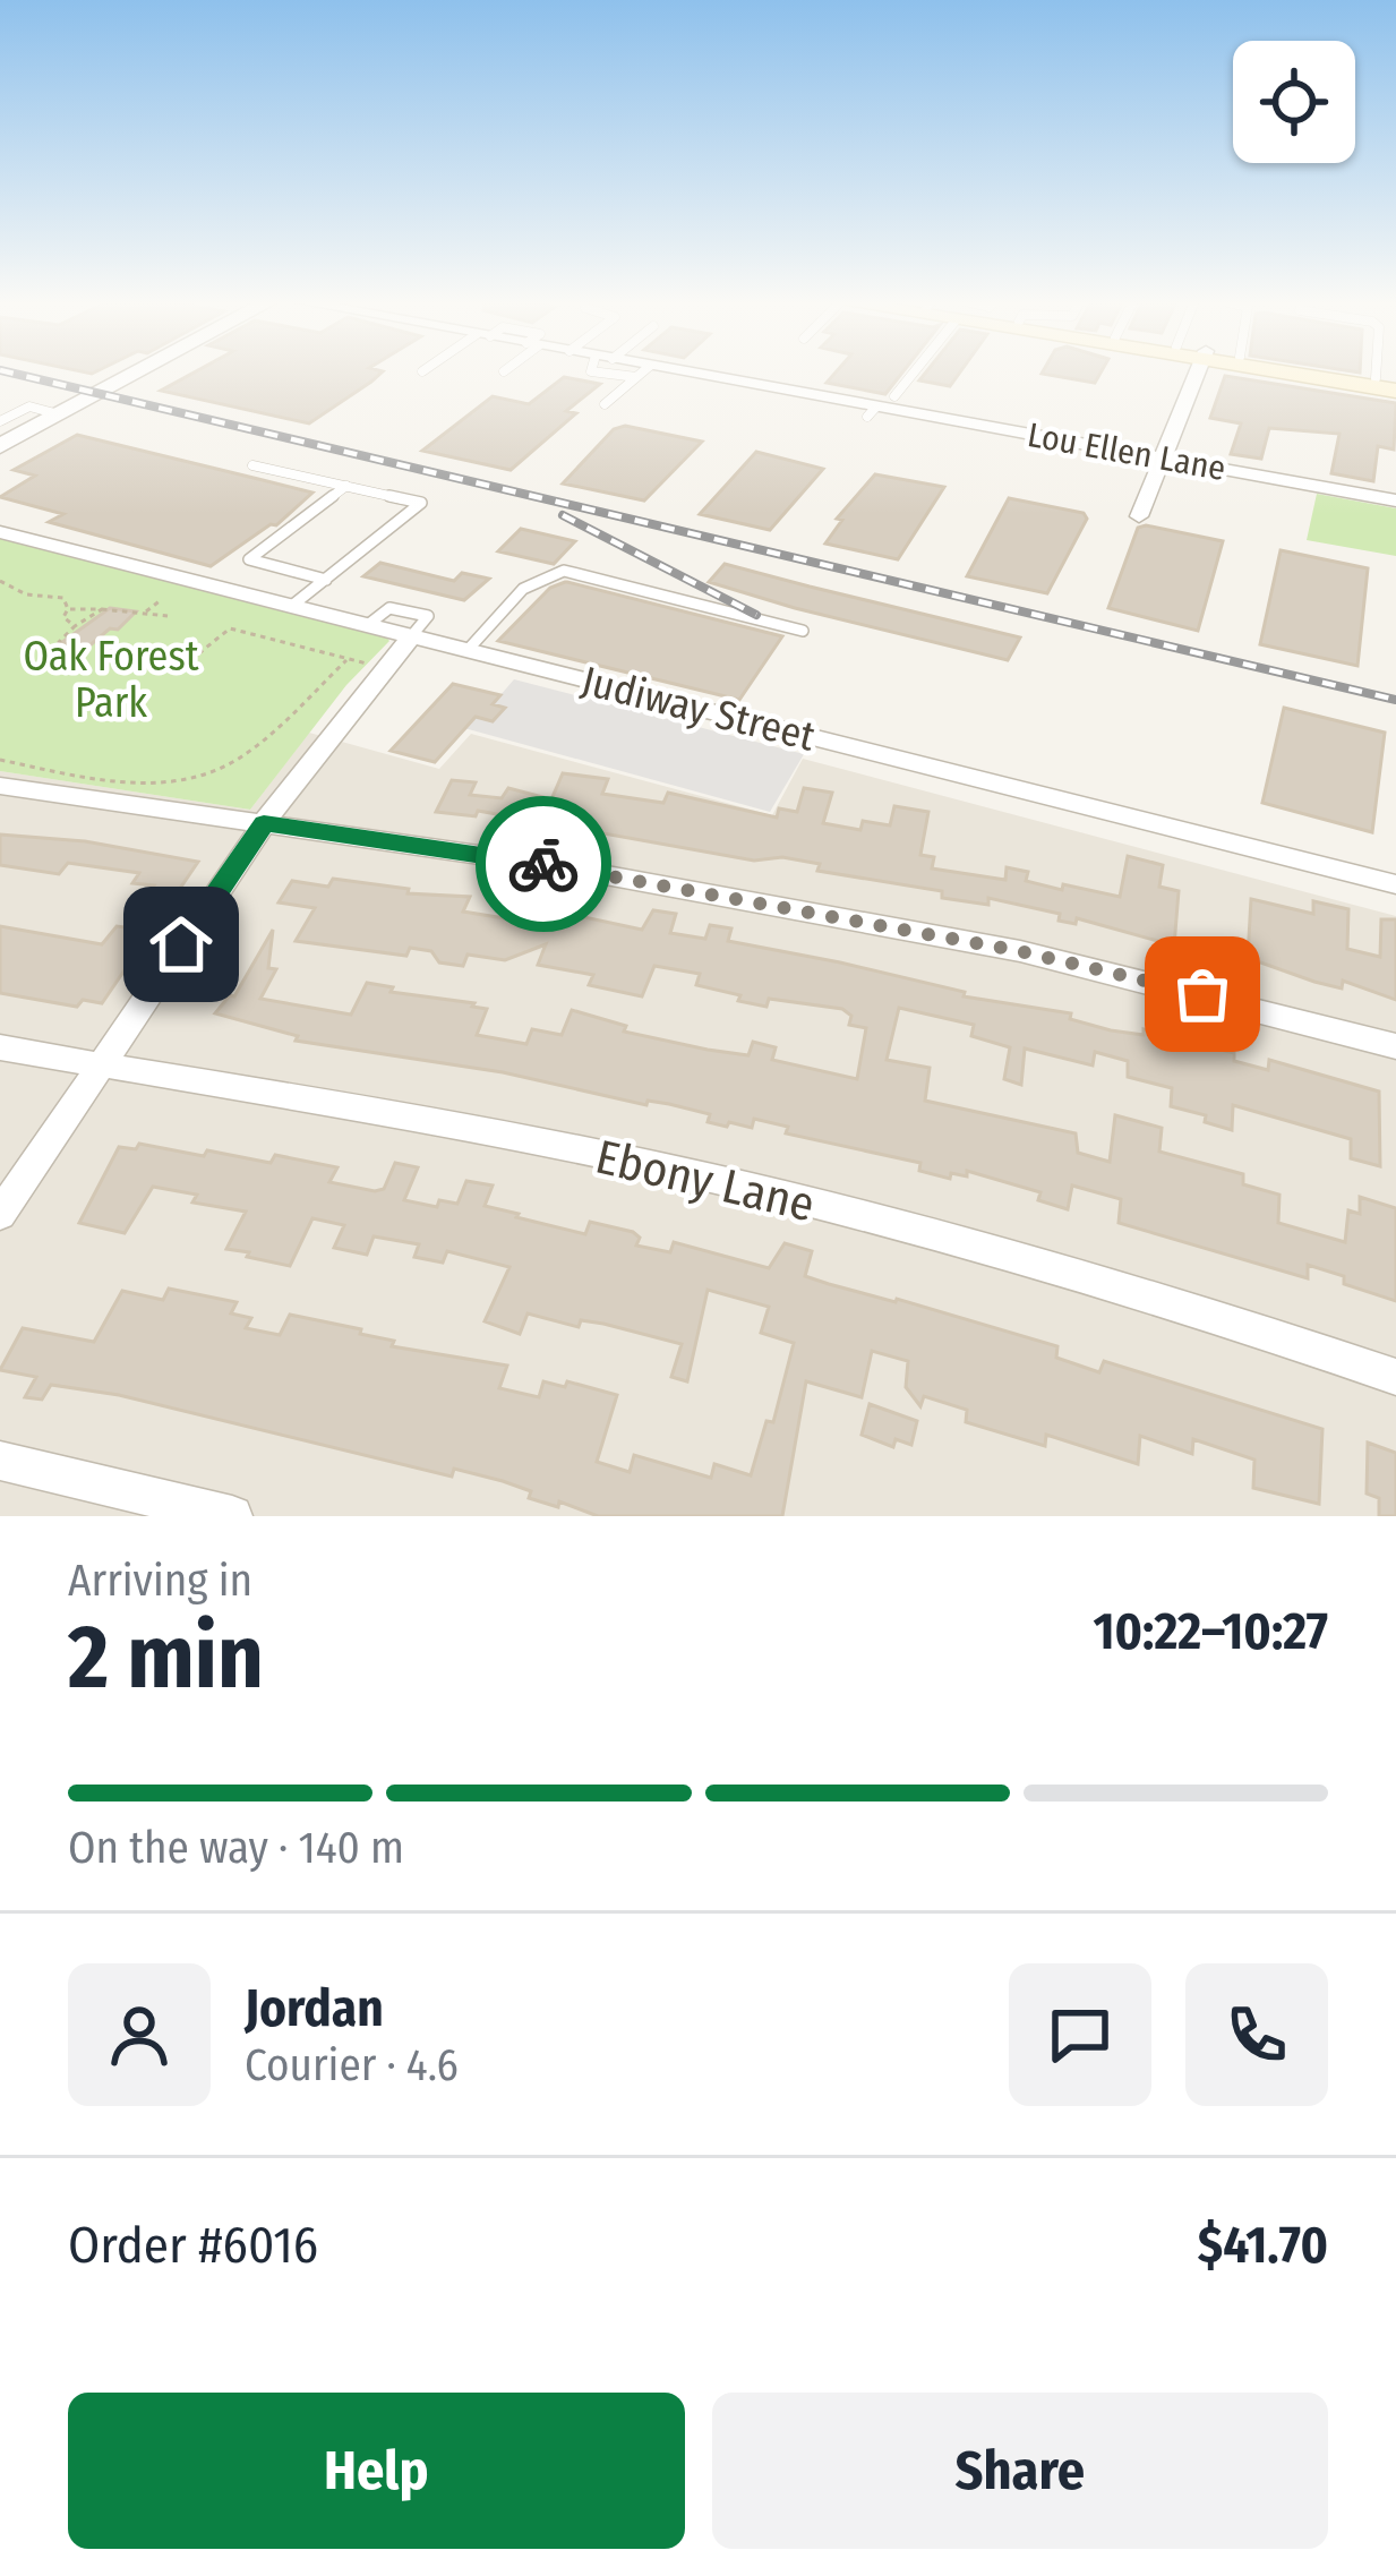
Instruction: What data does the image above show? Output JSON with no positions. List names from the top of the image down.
{
  "streets": {
    "street": ["Lou Ellen Lane", "Judiway Street", "Ebony Lane"]
  },
  "parks": ["Oak Forest Park"],
  "page": {
    "heading": ["2 min", "Arriving in", "10:22–10:27"],
    "panel": [
      "Jordan",
      "Courier · 4.6",
      "Order #6016",
      "$41.70"
    ],
    "bar": "On the way · 140 m",
    "buttons": ["Help", "Share"]
  }
}
